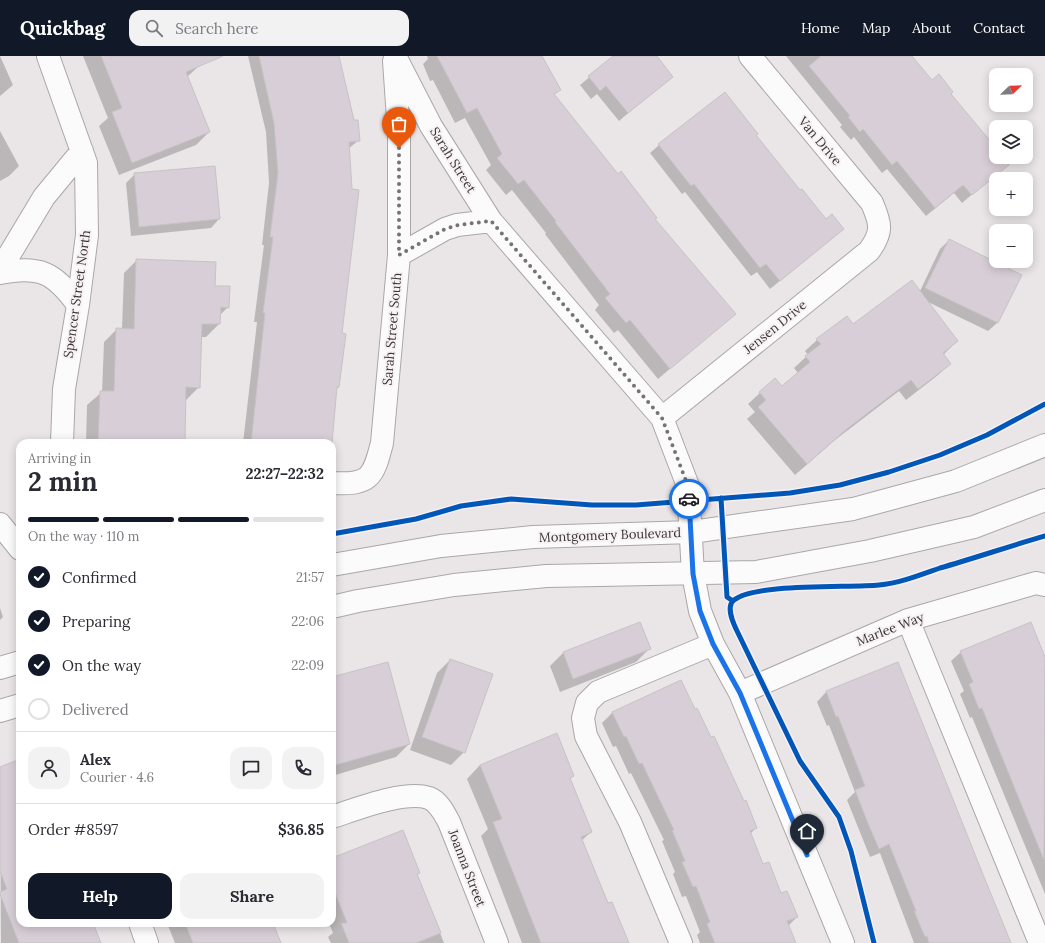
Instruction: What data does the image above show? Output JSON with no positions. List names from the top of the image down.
{
  "streets": {
    "street": [
      "Van Drive",
      "Sarah Street",
      "Spencer Street North",
      "Jensen Drive",
      "Sarah Street South",
      "Montgomery Boulevard",
      "Marlee Way",
      "Joanna Street"
    ]
  },
  "crossings": [
    ["Van Drive", "Jensen Drive"],
    ["Sarah Street", "Jensen Drive"],
    ["Sarah Street", "Sarah Street South"],
    ["Sarah Street", "Montgomery Boulevard"],
    ["Sarah Street", "Marlee Way"]
  ],
  "north": "top right",
  "page": {
    "header": "Quickbag",
    "search": "Search here",
    "nav": [
      "Home",
      "Map",
      "About",
      "Contact"
    ],
    "map_buttons": ["+", "−"],
    "heading": ["2 min", "Arriving in", "22:27–22:32"],
    "panel": [
      "Alex",
      "Courier · 4.6",
      "Order #8597",
      "$36.85"
    ],
    "bar": "On the way · 110 m",
    "list": [
      ["Confirmed", "21:57"],
      ["Preparing", "22:06"],
      ["On the way", "22:09"],
      "Delivered"
    ],
    "buttons": ["Help", "Share"]
  }
}
